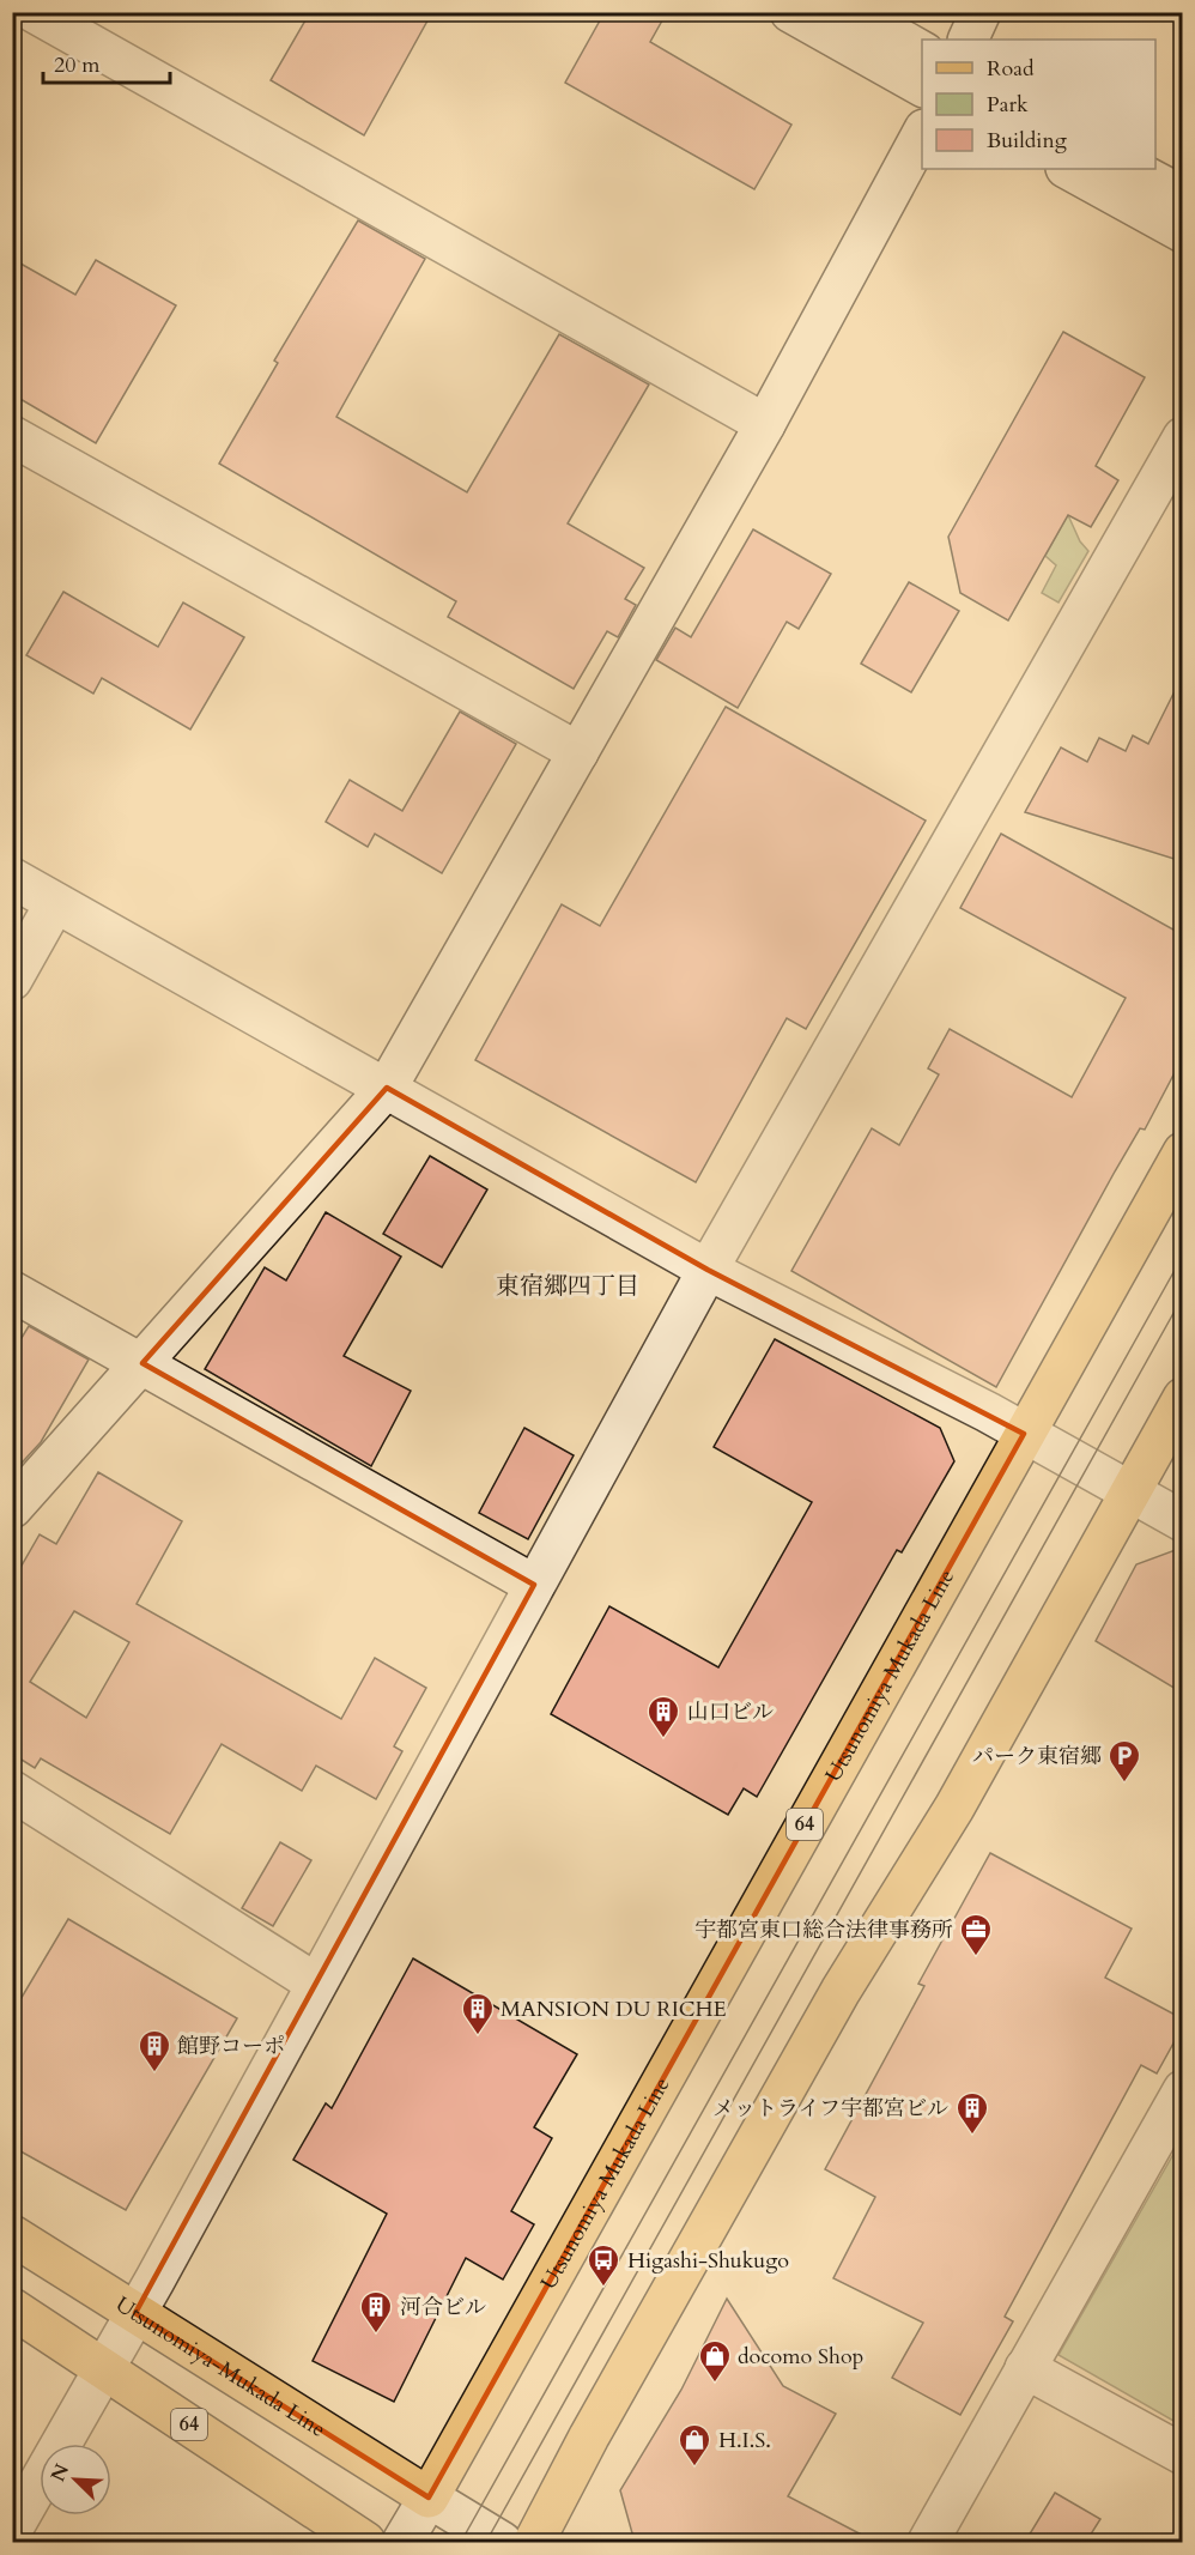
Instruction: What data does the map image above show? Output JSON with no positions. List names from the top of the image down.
{
  "streets": {
    "main road": ["Utsunomiya Mukada Line", "64", "Utsunomiya-Mukada Line"]
  },
  "crossings": [
    ["Utsunomiya Mukada Line", "Utsunomiya-Mukada Line"]
  ],
  "districts": ["東宿郷四丁目"],
  "places": {
    "building": [
      "山口ビル",
      "MANSION DU RICHE",
      "館野コーポ",
      "メットライフ宇都宮ビル",
      "河合ビル"
    ],
    "parking": ["パーク東宿郷"],
    "office": ["宇都宮東口総合法律事務所"],
    "bus stop": ["Higashi-Shukugo"],
    "shop": ["docomo Shop", "H.I.S."]
  },
  "legend": ["Road", "Park", "Building"],
  "scale_bar": "20 m",
  "north": "top left"
}
